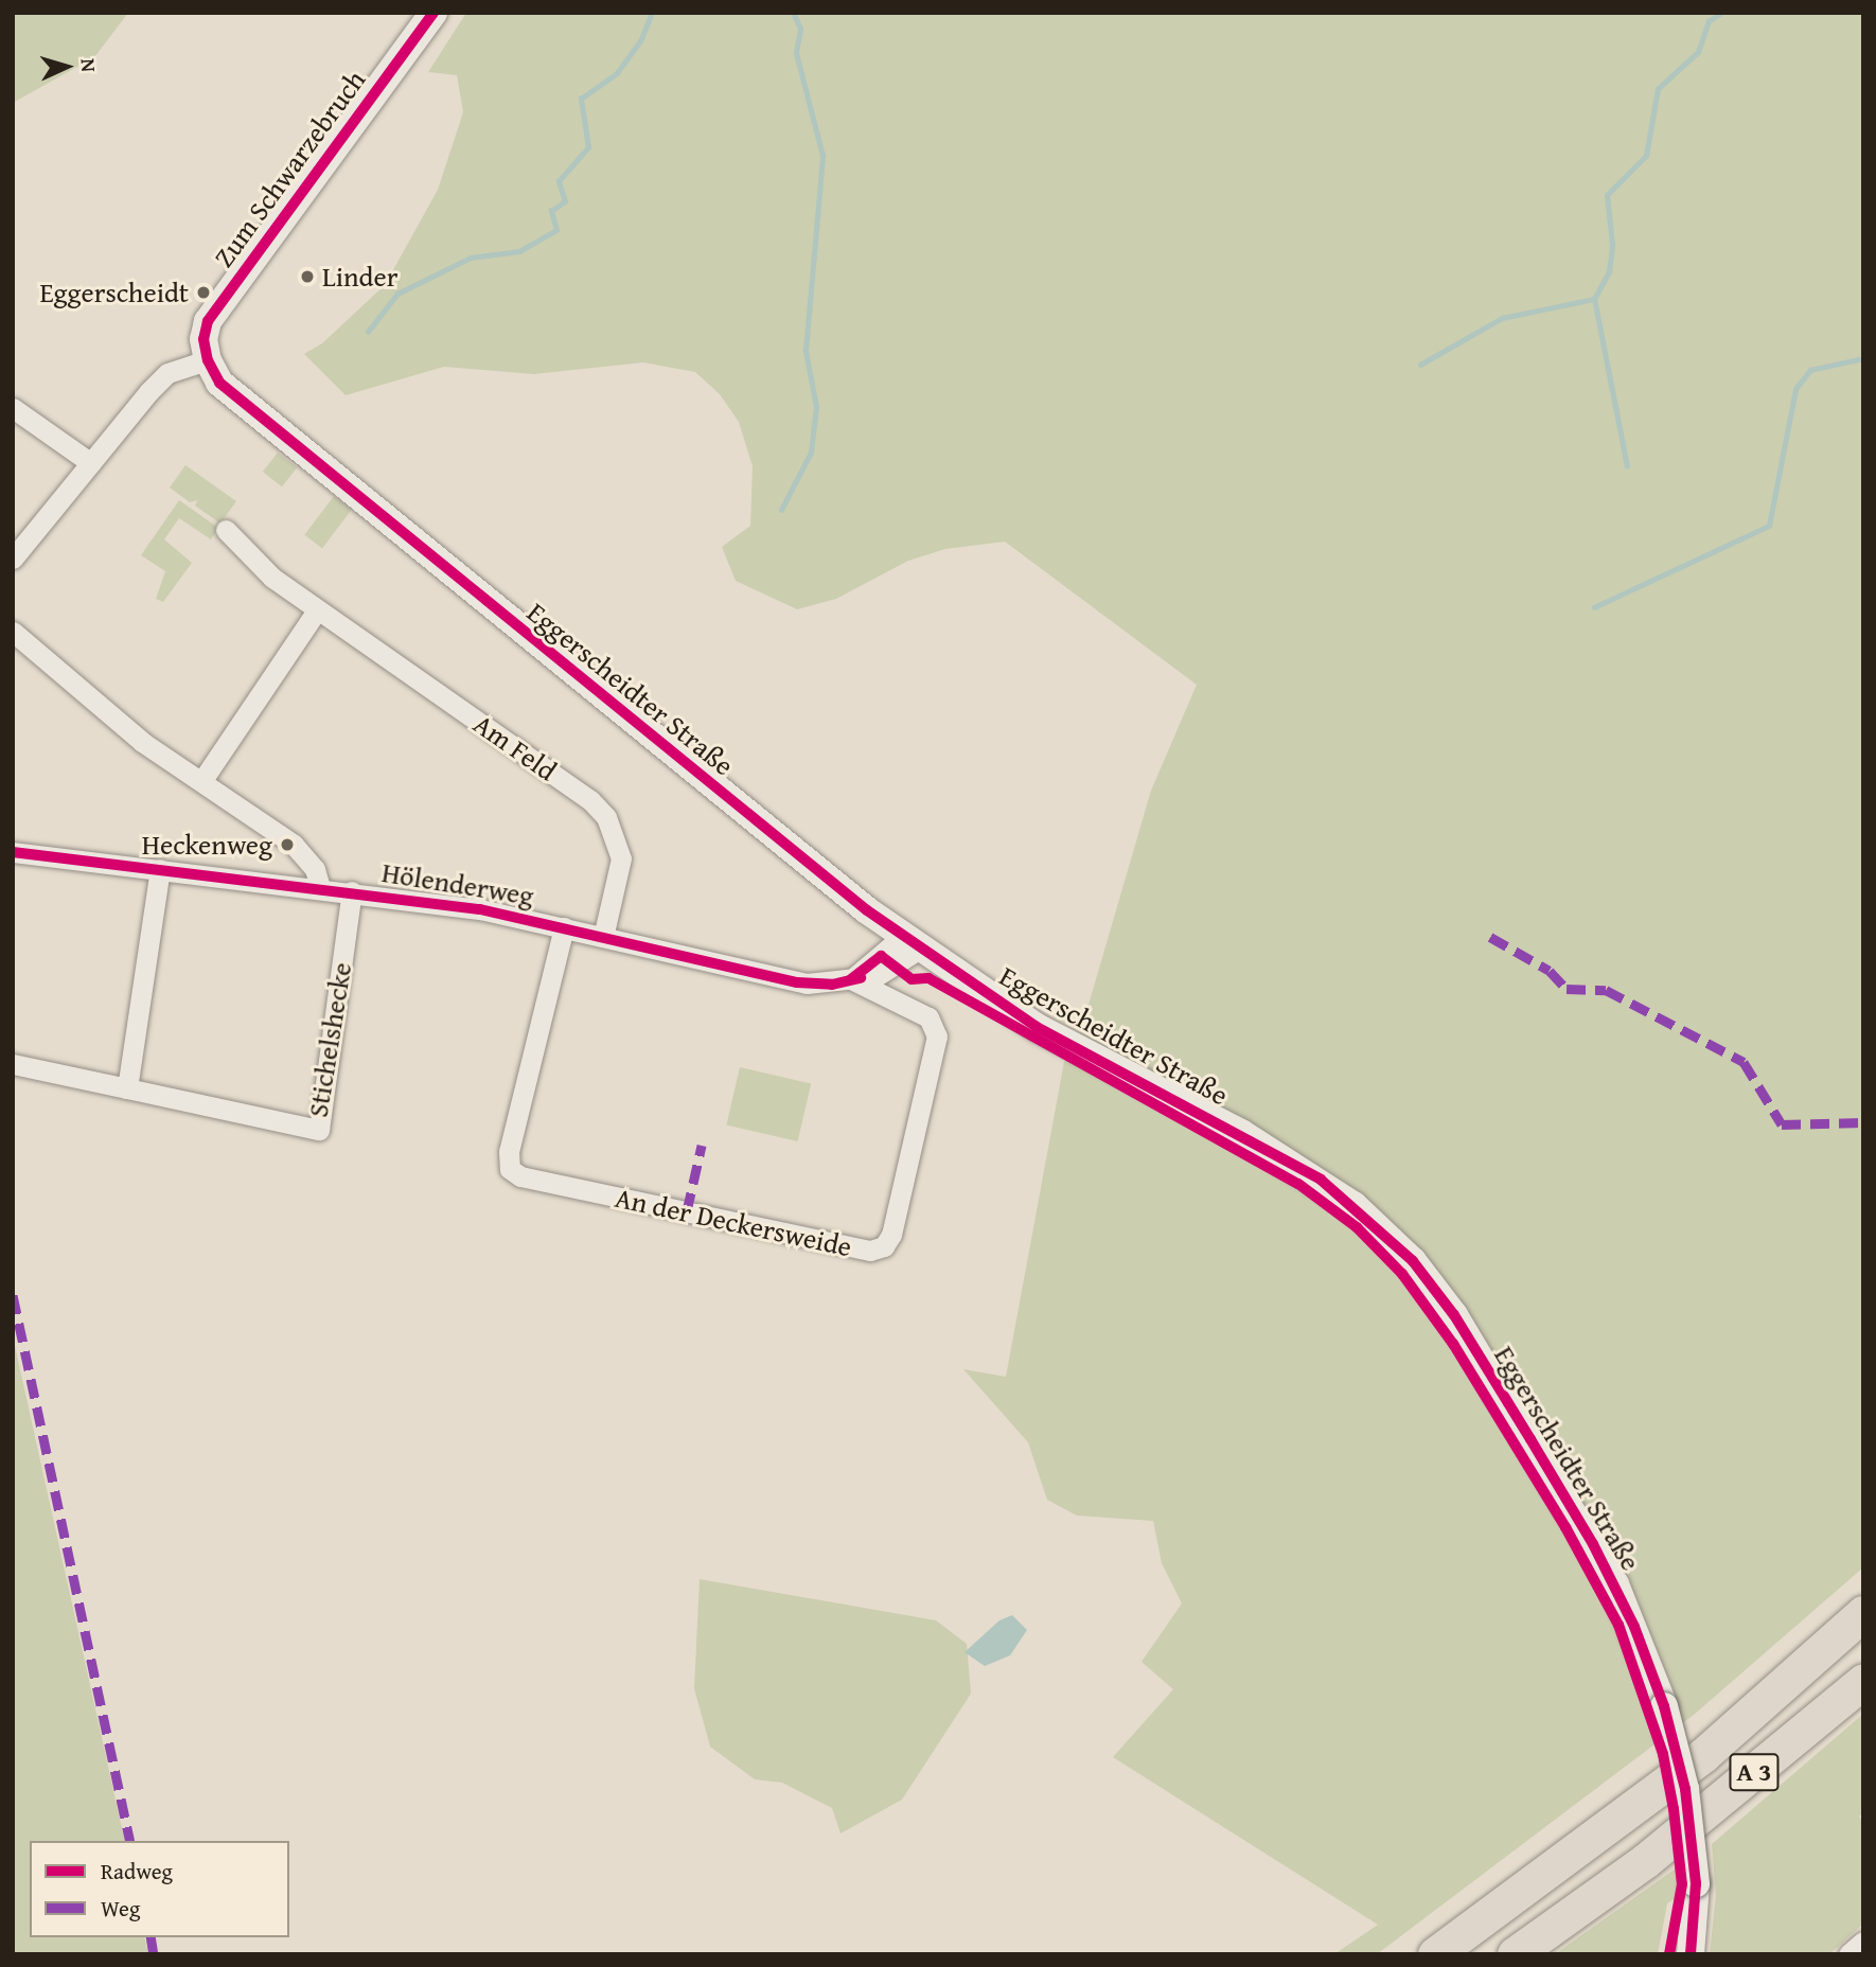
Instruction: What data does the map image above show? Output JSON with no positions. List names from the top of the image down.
{
  "streets": {
    "highway": ["A 3"],
    "street": [
      "Zum Schwarzebruch",
      "Eggerscheidter Straße",
      "Am Feld",
      "Hölenderweg",
      "Stichelshecke",
      "An der Deckersweide"
    ]
  },
  "crossings": [
    ["Zum Schwarzebruch", "Eggerscheidter Straße"],
    ["Eggerscheidter Straße", "Hölenderweg"],
    ["Am Feld", "Hölenderweg"],
    ["Hölenderweg", "Stichelshecke"],
    ["Hölenderweg", "An der Deckersweide"]
  ],
  "places": ["Linder", "Eggerscheidt", "Heckenweg"],
  "legend": ["Radweg", "Weg"],
  "north": "right"
}
